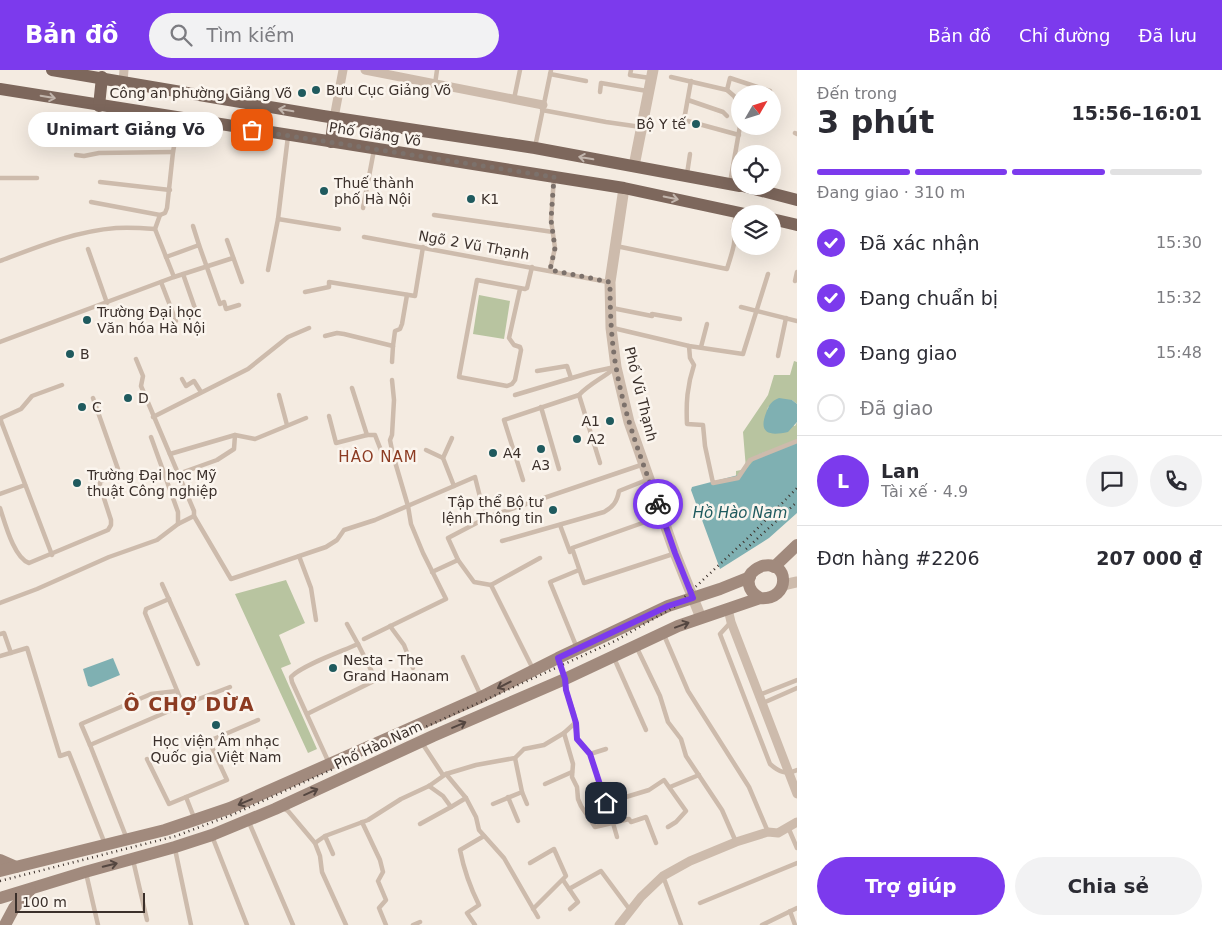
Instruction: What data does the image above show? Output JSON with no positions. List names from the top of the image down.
{
  "streets": {
    "main road": ["Phố Giảng Võ", "Phố Hào Nam"],
    "street": ["Phố Vũ Thạnh"],
    "lane": ["Ngõ 2 Vũ Thạnh"]
  },
  "crossings": [
    ["Phố Giảng Võ", "Phố Vũ Thạnh"],
    ["Ngõ 2 Vũ Thạnh", "Phố Vũ Thạnh"],
    ["Phố Vũ Thạnh", "Phố Hào Nam"]
  ],
  "districts": ["HÀO NAM", "Ô CHỢ DỪA"],
  "water": ["Hồ Hào Nam"],
  "places": [
    "Bưu Cục Giảng Võ",
    "Công an phường Giảng Võ",
    "Bộ Y tế",
    "Unimart Giảng Võ",
    "Thuế thành phố Hà Nội",
    "K1",
    "Trường Đại học Văn hóa Hà Nội",
    "B",
    "D",
    "C",
    "A1",
    "A2",
    "A3",
    "A4",
    "Trường Đại học Mỹ thuật Công nghiệp",
    "Tập thể Bộ tư lệnh Thông tin",
    "Nesta - The Grand Haonam",
    "Học viện Âm nhạc Quốc gia Việt Nam"
  ],
  "scale_bar": "100 m",
  "north": "top right",
  "page": {
    "header": "Bản đồ",
    "search": "Tìm kiếm",
    "nav": ["Bản đồ", "Chỉ đường", "Đã lưu"],
    "heading": ["3 phút", "Đến trong", "15:56–16:01"],
    "panel": [
      "Lan",
      "Tài xế · 4.9",
      "Đơn hàng #2206",
      "207 000 ₫"
    ],
    "bubble": "Unimart Giảng Võ",
    "bar": "Đang giao · 310 m",
    "list": [
      ["Đã xác nhận", "15:30"],
      ["Đang chuẩn bị", "15:32"],
      ["Đang giao", "15:48"],
      "Đã giao"
    ],
    "round": "L",
    "buttons": ["Trợ giúp", "Chia sẻ"],
    "scale": "100 m"
  }
}
